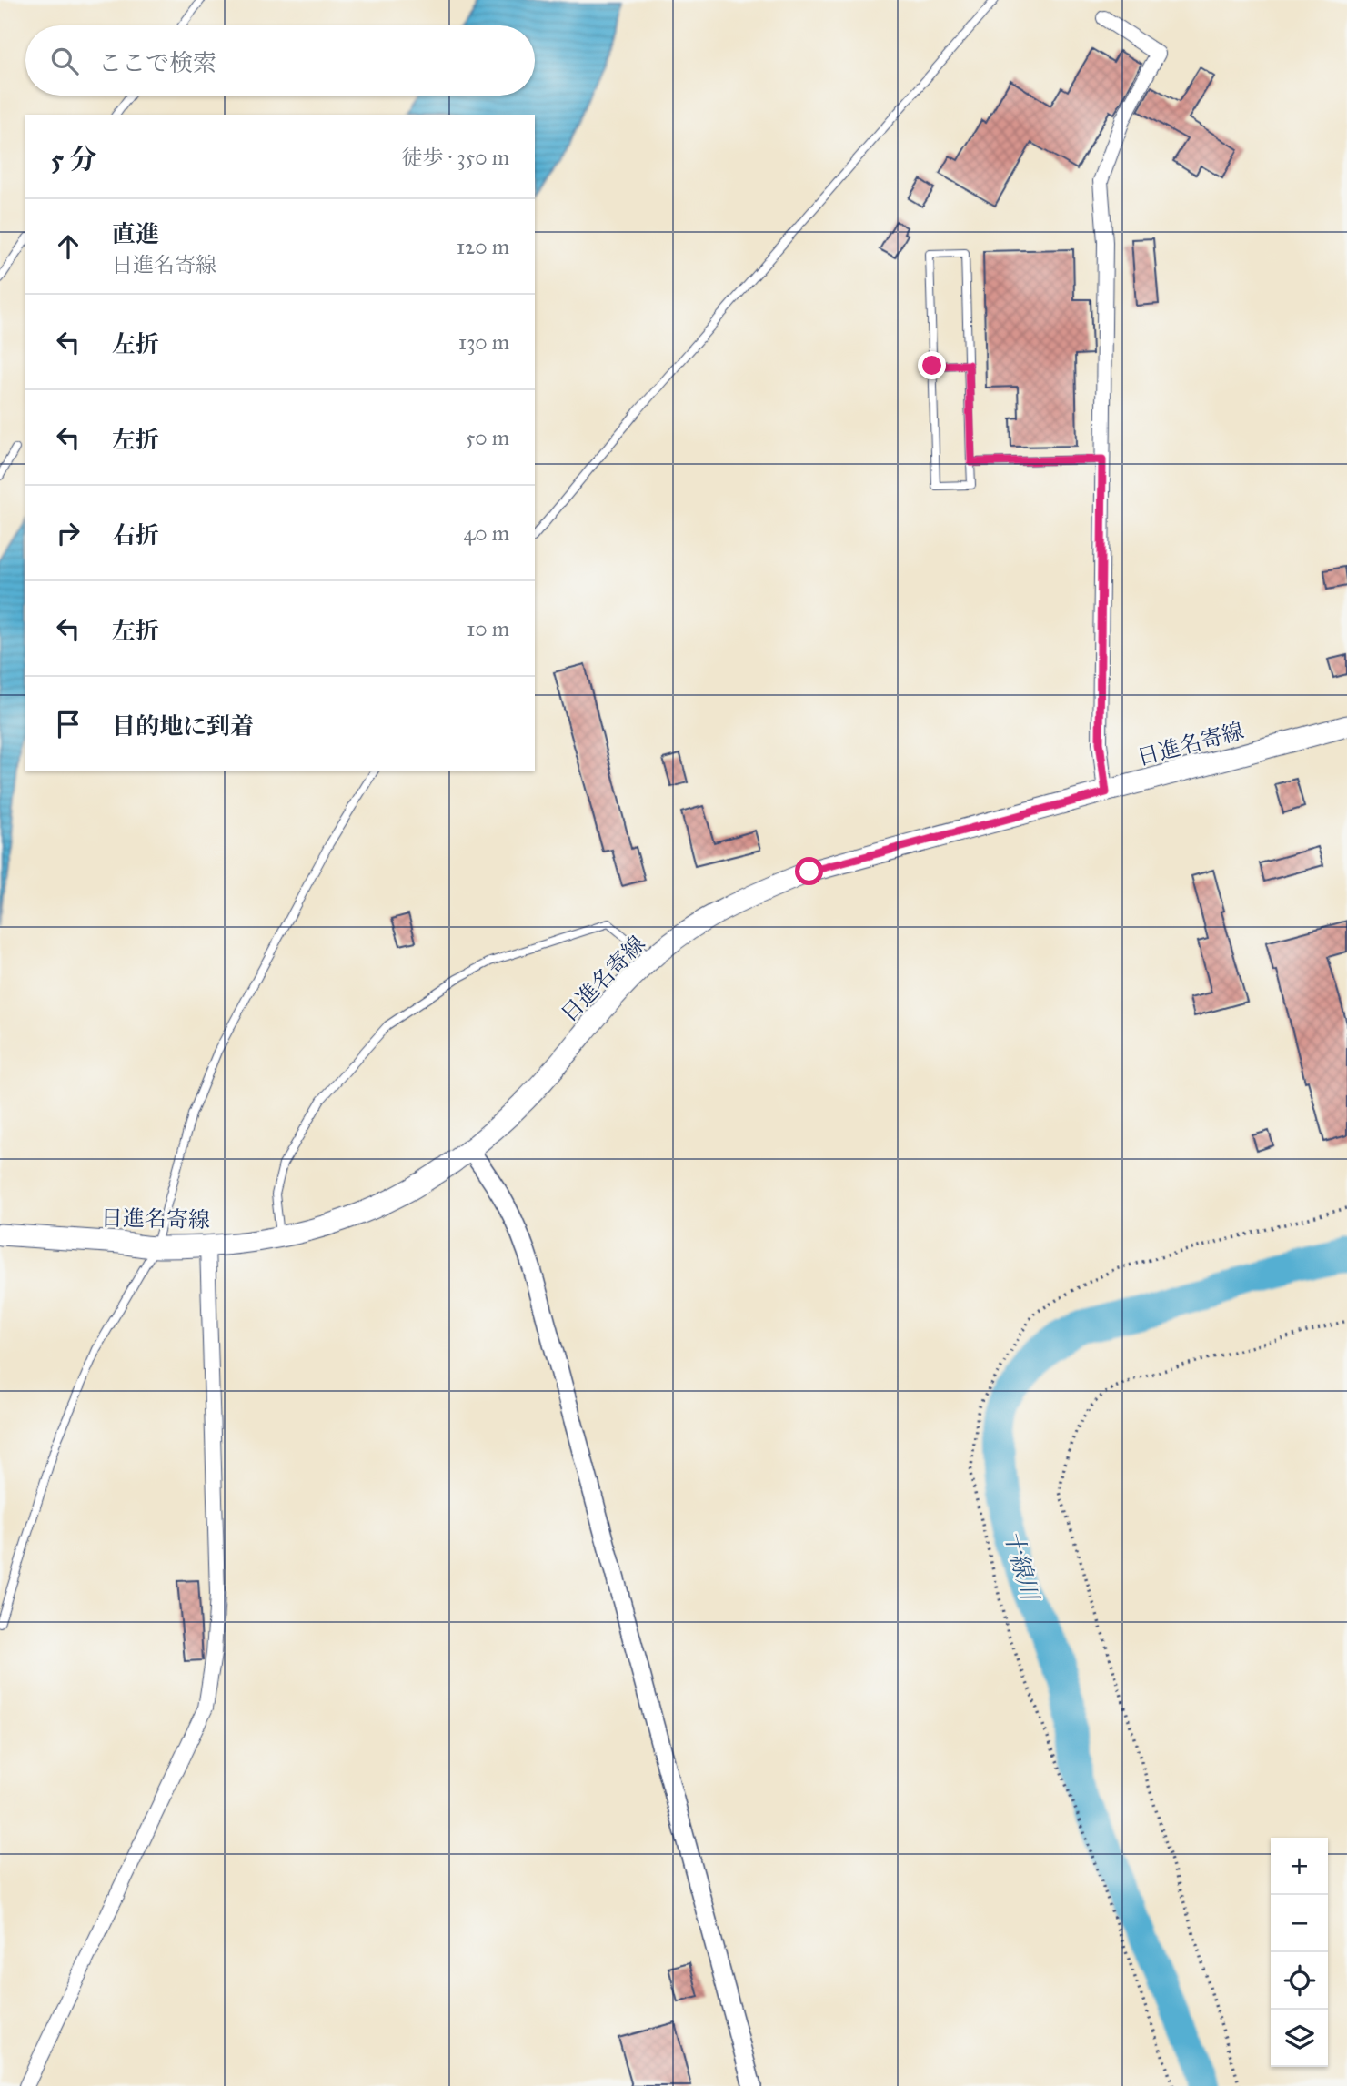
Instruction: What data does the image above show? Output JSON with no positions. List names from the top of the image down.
{
  "streets": {
    "main road": ["日進名寄線"]
  },
  "water": ["十線川"],
  "page": {
    "search": "ここで検索",
    "heading": ["5 分", "徒歩 · 350 m"],
    "list": [
      ["直進", "日進名寄線", "120 m"],
      ["左折", "130 m"],
      ["左折", "50 m"],
      ["右折", "40 m"],
      ["左折", "10 m"],
      "目的地に到着"
    ],
    "map_buttons": ["+", "−"]
  }
}
